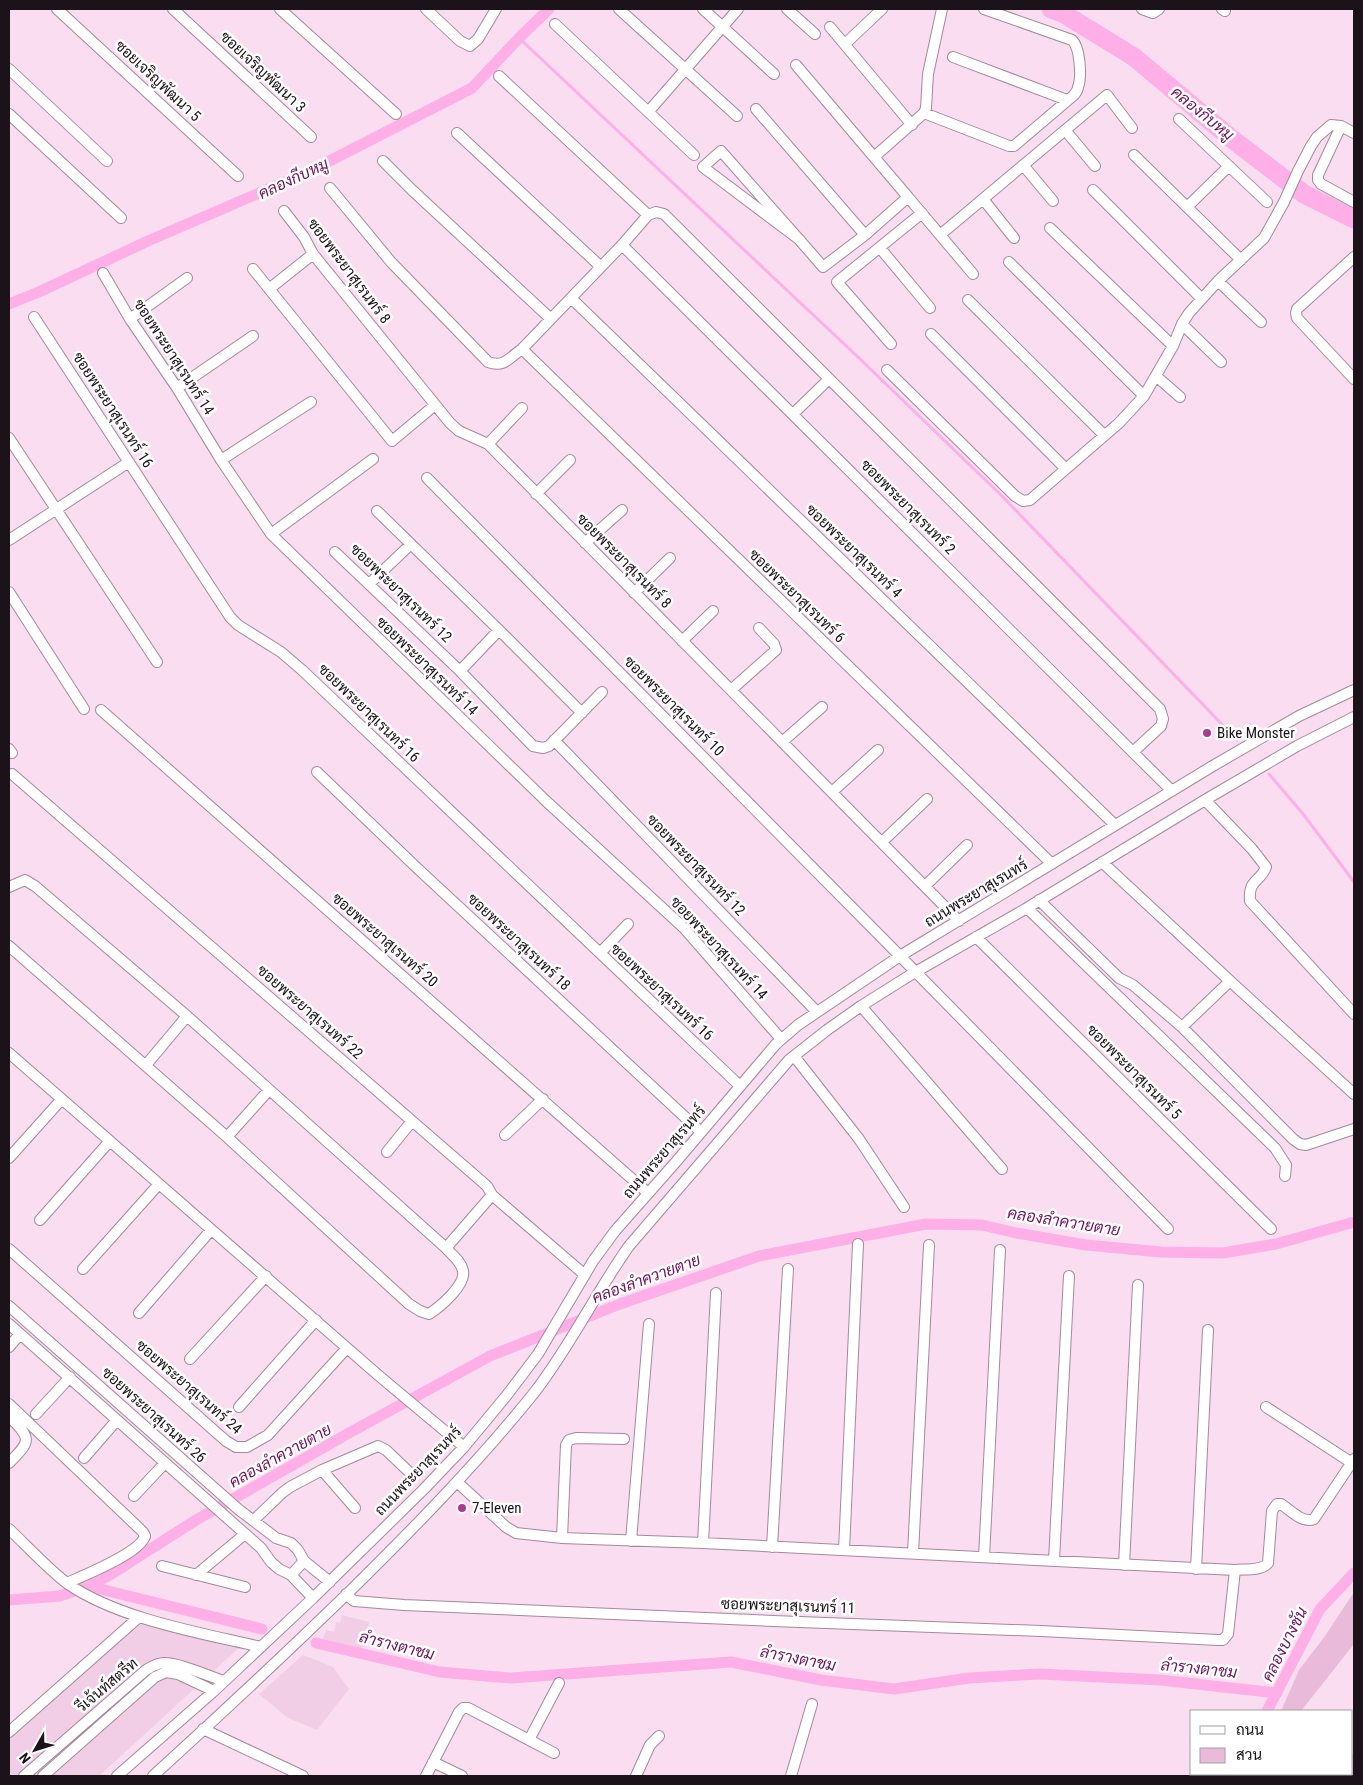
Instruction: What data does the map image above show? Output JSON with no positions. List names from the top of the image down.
{
  "streets": {
    "street": [
      "ซอยเจริญพัฒนา 3",
      "ซอยเจริญพัฒนา 5",
      "ซอยพระยาสุเรนทร์ 8",
      "ซอยพระยาสุเรนทร์ 14",
      "ซอยพระยาสุเรนทร์ 16",
      "ซอยพระยาสุเรนทร์ 2",
      "ซอยพระยาสุเรนทร์ 4",
      "ซอยพระยาสุเรนทร์ 12",
      "ซอยพระยาสุเรนทร์ 6",
      "ซอยพระยาสุเรนทร์ 10",
      "ถนนพระยาสุเรนทร์",
      "ซอยพระยาสุเรนทร์ 20",
      "ซอยพระยาสุเรนทร์ 18",
      "ซอยพระยาสุเรนทร์ 22",
      "ซอยพระยาสุเรนทร์ 5",
      "ซอยพระยาสุเรนทร์ 24",
      "ซอยพระยาสุเรนทร์ 26",
      "ซอยพระยาสุเรนทร์ 11",
      "รีเจ้นท์สตรีท"
    ]
  },
  "crossings": [
    ["ซอยพระยาสุเรนทร์ 8", "ถนนพระยาสุเรนทร์"],
    ["ซอยพระยาสุเรนทร์ 14", "ถนนพระยาสุเรนทร์"],
    ["ซอยพระยาสุเรนทร์ 16", "ถนนพระยาสุเรนทร์"],
    ["ซอยพระยาสุเรนทร์ 2", "ถนนพระยาสุเรนทร์"],
    ["ซอยพระยาสุเรนทร์ 4", "ถนนพระยาสุเรนทร์"],
    ["ซอยพระยาสุเรนทร์ 12", "ถนนพระยาสุเรนทร์"],
    ["ซอยพระยาสุเรนทร์ 6", "ถนนพระยาสุเรนทร์"],
    ["ซอยพระยาสุเรนทร์ 10", "ถนนพระยาสุเรนทร์"],
    ["ถนนพระยาสุเรนทร์", "ซอยพระยาสุเรนทร์ 20"],
    ["ถนนพระยาสุเรนทร์", "ซอยพระยาสุเรนทร์ 18"],
    ["ถนนพระยาสุเรนทร์", "ซอยพระยาสุเรนทร์ 22"],
    ["ถนนพระยาสุเรนทร์", "ซอยพระยาสุเรนทร์ 26"],
    ["ถนนพระยาสุเรนทร์", "รีเจ้นท์สตรีท"]
  ],
  "water": [
    "คลองกีบหมู",
    "คลองลำควายตาย",
    "คลองบางชัน",
    "ลำรางตาชม"
  ],
  "places": ["Bike Monster", "7-Eleven"],
  "legend": ["ถนน", "สวน"],
  "north": "bottom left"
}
